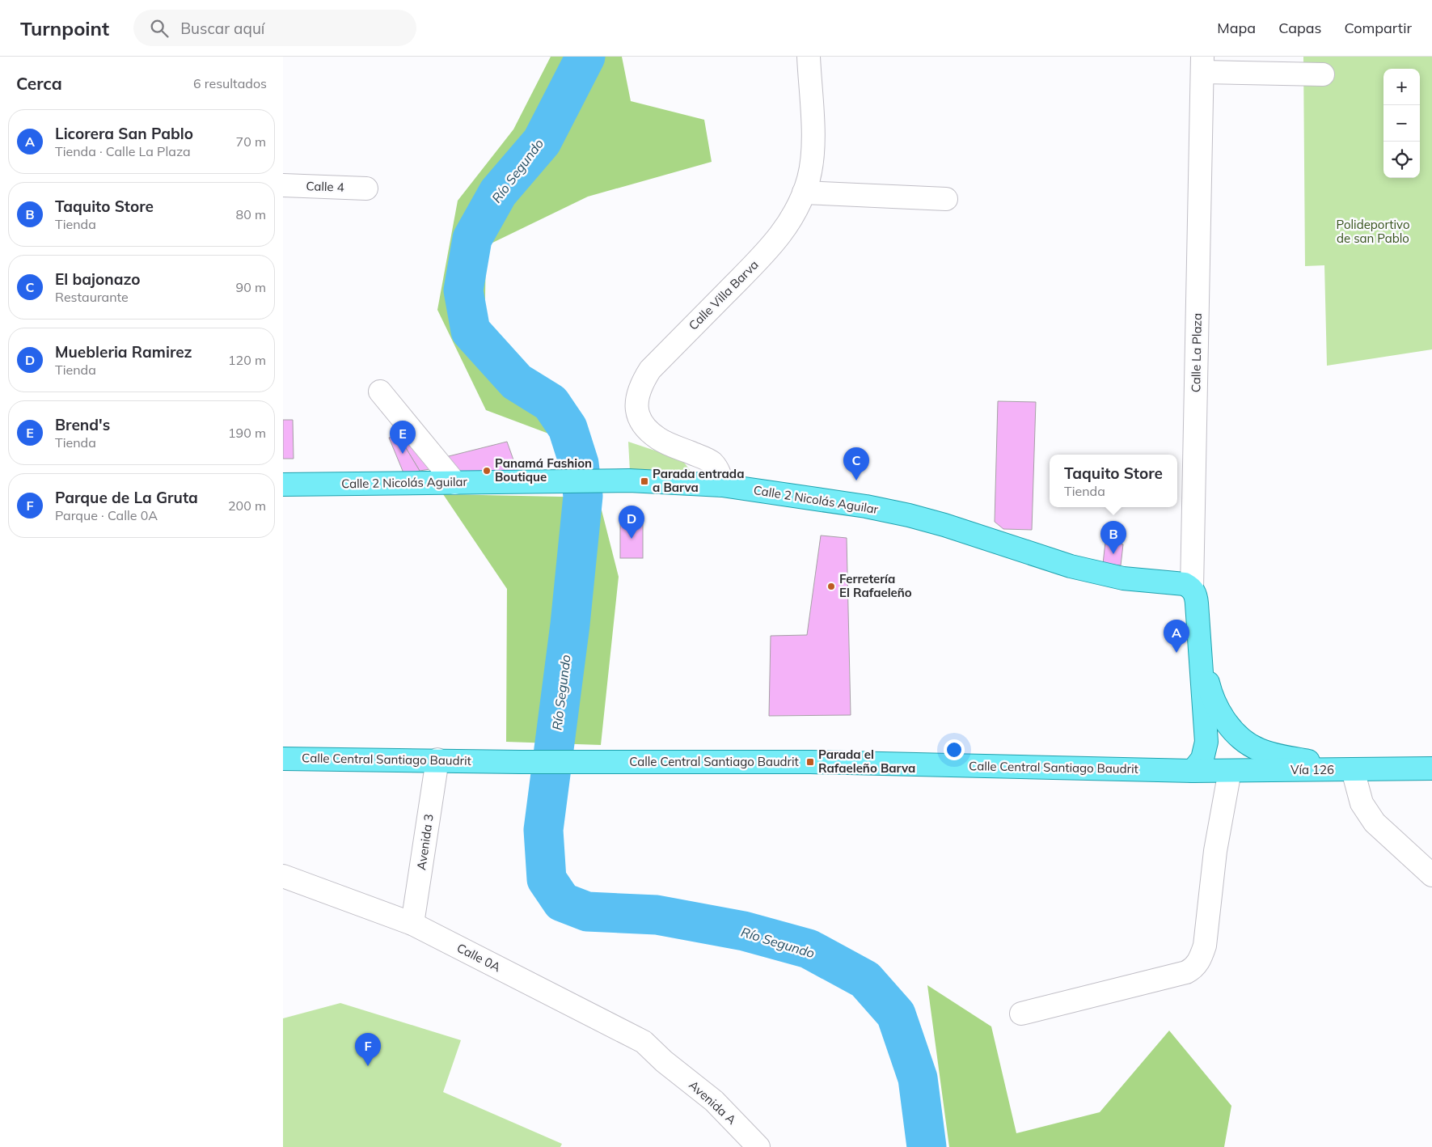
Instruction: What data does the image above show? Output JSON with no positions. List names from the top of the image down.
{
  "streets": {
    "main road": [
      "Calle La Plaza",
      "Calle 2 Nicolás Aguilar",
      "Calle Central Santiago Baudrit",
      "Vía 126"
    ],
    "street": [
      "Calle 4",
      "Calle Villa Barva",
      "Avenida 3",
      "Calle 0A",
      "Avenida A"
    ]
  },
  "crossings": [
    ["Calle Villa Barva", "Calle 2 Nicolás Aguilar"],
    ["Calle La Plaza", "Calle 2 Nicolás Aguilar"],
    ["Calle Central Santiago Baudrit", "Vía 126"],
    ["Calle Central Santiago Baudrit", "Avenida 3"],
    ["Avenida 3", "Calle 0A"],
    ["Calle 0A", "Avenida A"]
  ],
  "water": ["Río Segundo"],
  "parks": ["Polideportivo de san Pablo"],
  "places": {
    "other": ["Panamá Fashion Boutique", "Ferretería El Rafaeleño"],
    "transit": ["Parada entrada a Barva", "Parada el Rafaeleño Barva"]
  },
  "page": {
    "header": "Turnpoint",
    "search": "Buscar aquí",
    "nav": ["Mapa", "Capas", "Compartir"],
    "heading": ["Cerca", "6 resultados"],
    "map_buttons": ["+", "−"],
    "list": [
      {
        "mark": "A",
        "name": "Licorera San Pablo",
        "note": "Tienda · Calle La Plaza",
        "value": "70 m"
      },
      {
        "mark": "B",
        "name": "Taquito Store",
        "note": "Tienda",
        "value": "80 m"
      },
      {
        "mark": "C",
        "name": "El bajonazo",
        "note": "Restaurante",
        "value": "90 m"
      },
      {
        "mark": "D",
        "name": "Muebleria Ramirez",
        "note": "Tienda",
        "value": "120 m"
      },
      {
        "mark": "E",
        "name": "Brend's",
        "note": "Tienda",
        "value": "190 m"
      },
      {
        "mark": "F",
        "name": "Parque de La Gruta",
        "note": "Parque · Calle 0A",
        "value": "200 m"
      }
    ],
    "pins": [
      "E",
      "C",
      "D",
      "B",
      "A",
      "F"
    ],
    "popup": ["Taquito Store", "Tienda"]
  }
}
